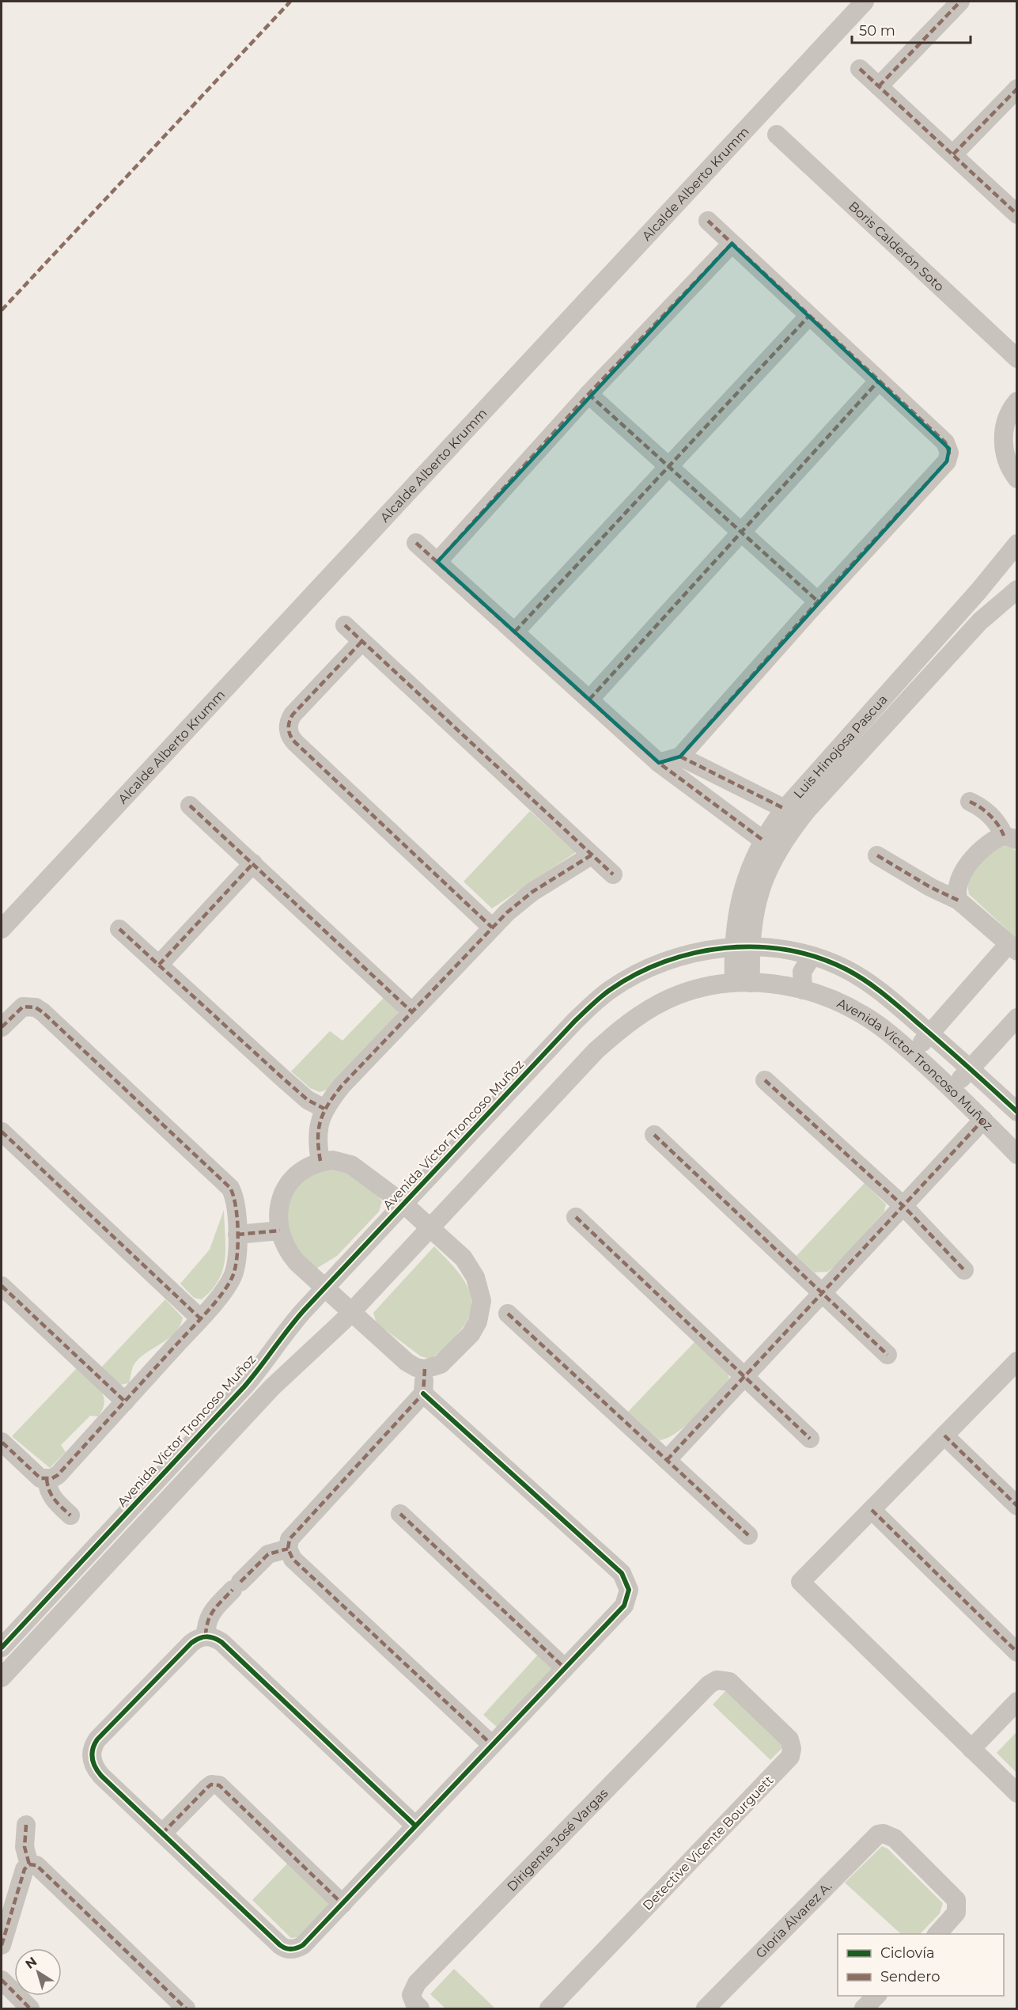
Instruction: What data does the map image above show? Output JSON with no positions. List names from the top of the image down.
{
  "streets": {
    "street": [
      "Alcalde Alberto Krumm",
      "Boris Calderón Soto",
      "Luis Hinojosa Pascua",
      "Avenida Víctor Troncoso Muñoz",
      "Dirigente José Vargas",
      "Detective Vicente Bourguett",
      "Gloria Álvarez A."
    ]
  },
  "crossings": [
    ["Luis Hinojosa Pascua", "Avenida Víctor Troncoso Muñoz"],
    ["Dirigente José Vargas", "Detective Vicente Bourguett"]
  ],
  "legend": ["Ciclovía", "Sendero"],
  "scale_bar": "50 m",
  "north": "top left"
}
